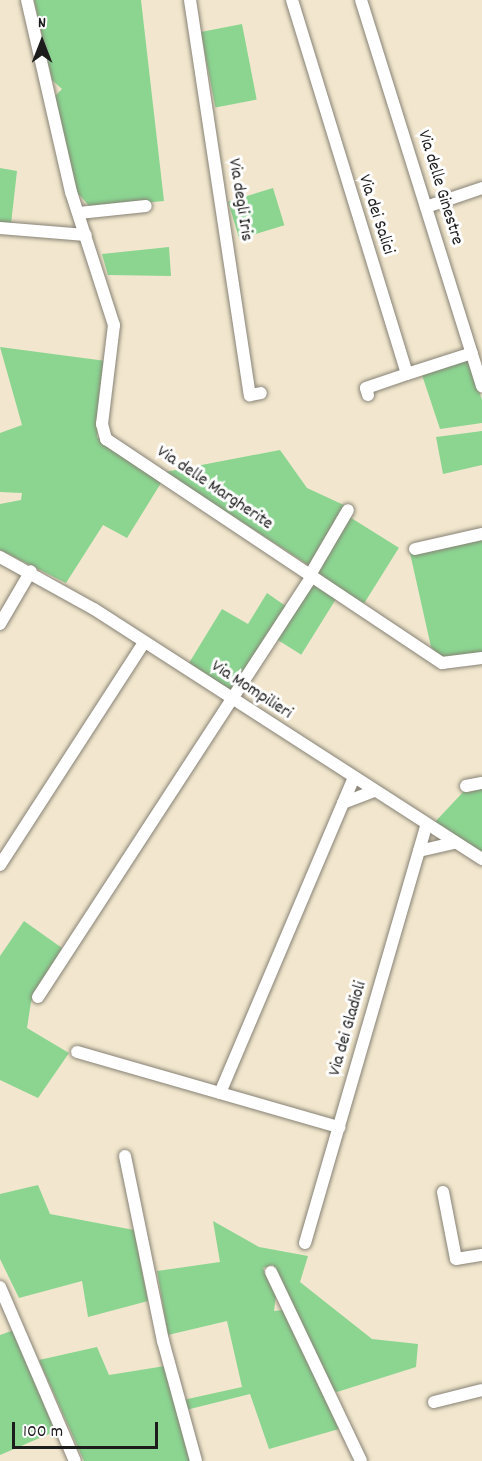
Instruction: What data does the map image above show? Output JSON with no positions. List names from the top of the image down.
{
  "streets": {
    "street": [
      "Via delle Ginestre",
      "Via degli Iris",
      "Via dei Salici",
      "Via delle Margherite",
      "Via Mompilieri",
      "Via dei Gladioli"
    ]
  },
  "crossings": [
    ["Via Mompilieri", "Via dei Gladioli"]
  ],
  "scale_bar": "100 m",
  "north": "top"
}
